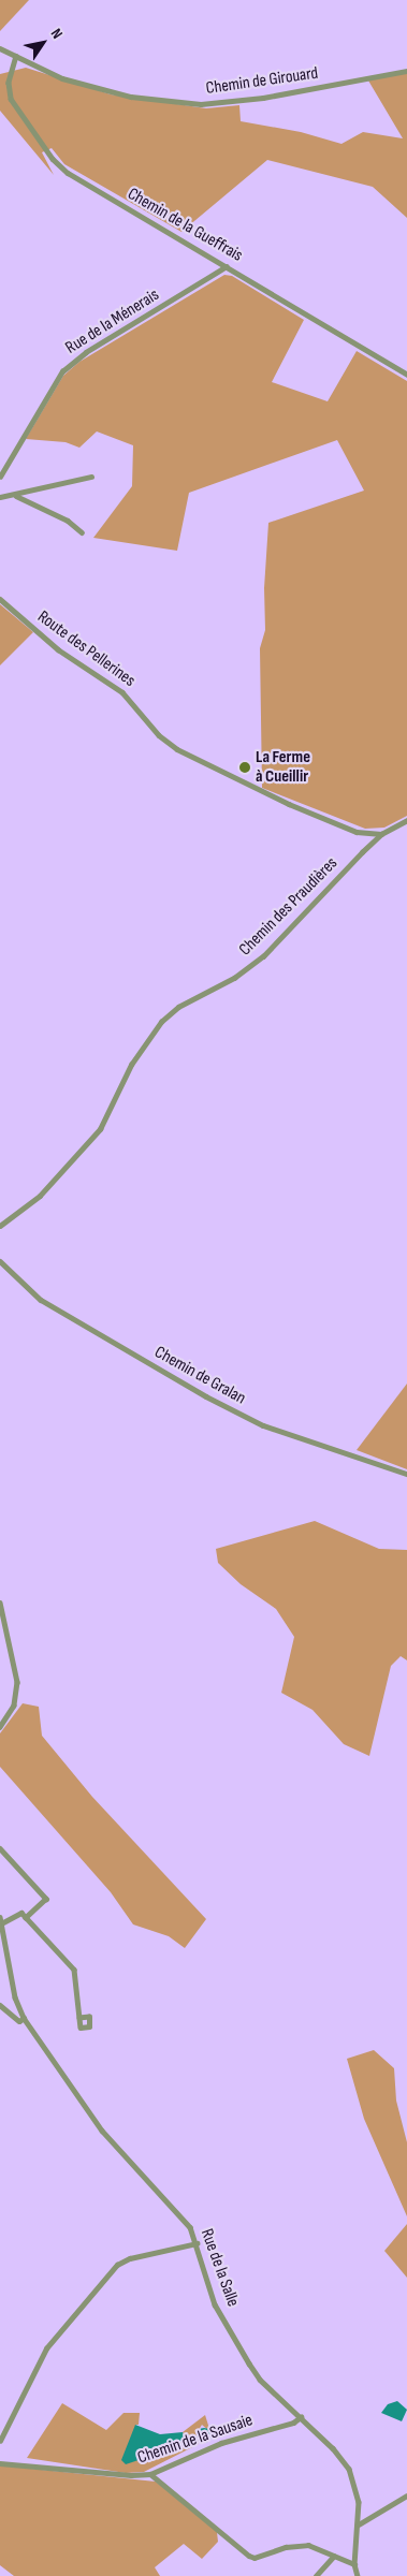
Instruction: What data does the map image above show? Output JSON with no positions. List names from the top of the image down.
{
  "streets": {
    "street": [
      "Chemin de Girouard",
      "Chemin de la Gueffrais",
      "Rue de la Ménerais",
      "Route des Pellerines",
      "Chemin des Praudières",
      "Chemin de Gralan",
      "Rue de la Salle",
      "Chemin de la Sausaie"
    ]
  },
  "crossings": [
    ["Chemin de Girouard", "Chemin de la Gueffrais"],
    ["Chemin de la Gueffrais", "Rue de la Ménerais"],
    ["Route des Pellerines", "Chemin des Praudières"],
    ["Rue de la Salle", "Chemin de la Sausaie"]
  ],
  "places": ["La Ferme à Cueillir"],
  "north": "top right"
}
